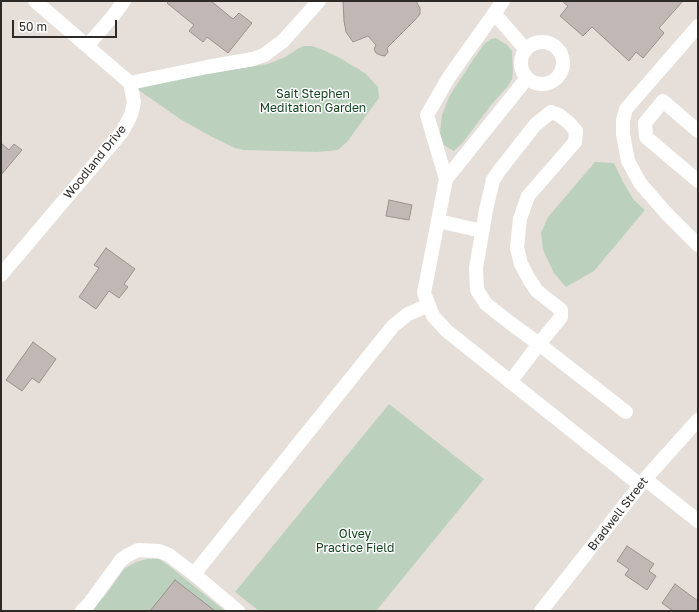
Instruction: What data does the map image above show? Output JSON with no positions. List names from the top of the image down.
{
  "streets": {
    "street": ["Woodland Drive", "Bradwell Street"]
  },
  "parks": ["Sait Stephen Meditation Garden", "Olvey Practice Field"],
  "scale_bar": "50 m"
}
